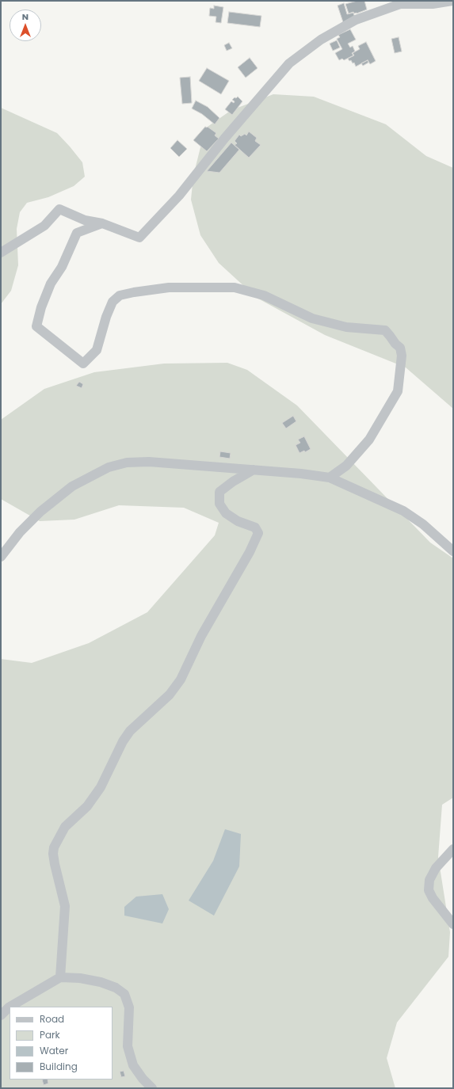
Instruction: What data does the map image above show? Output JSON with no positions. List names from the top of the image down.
{
  "legend": [
    "Road",
    "Park",
    "Water",
    "Building"
  ],
  "north": "top"
}
